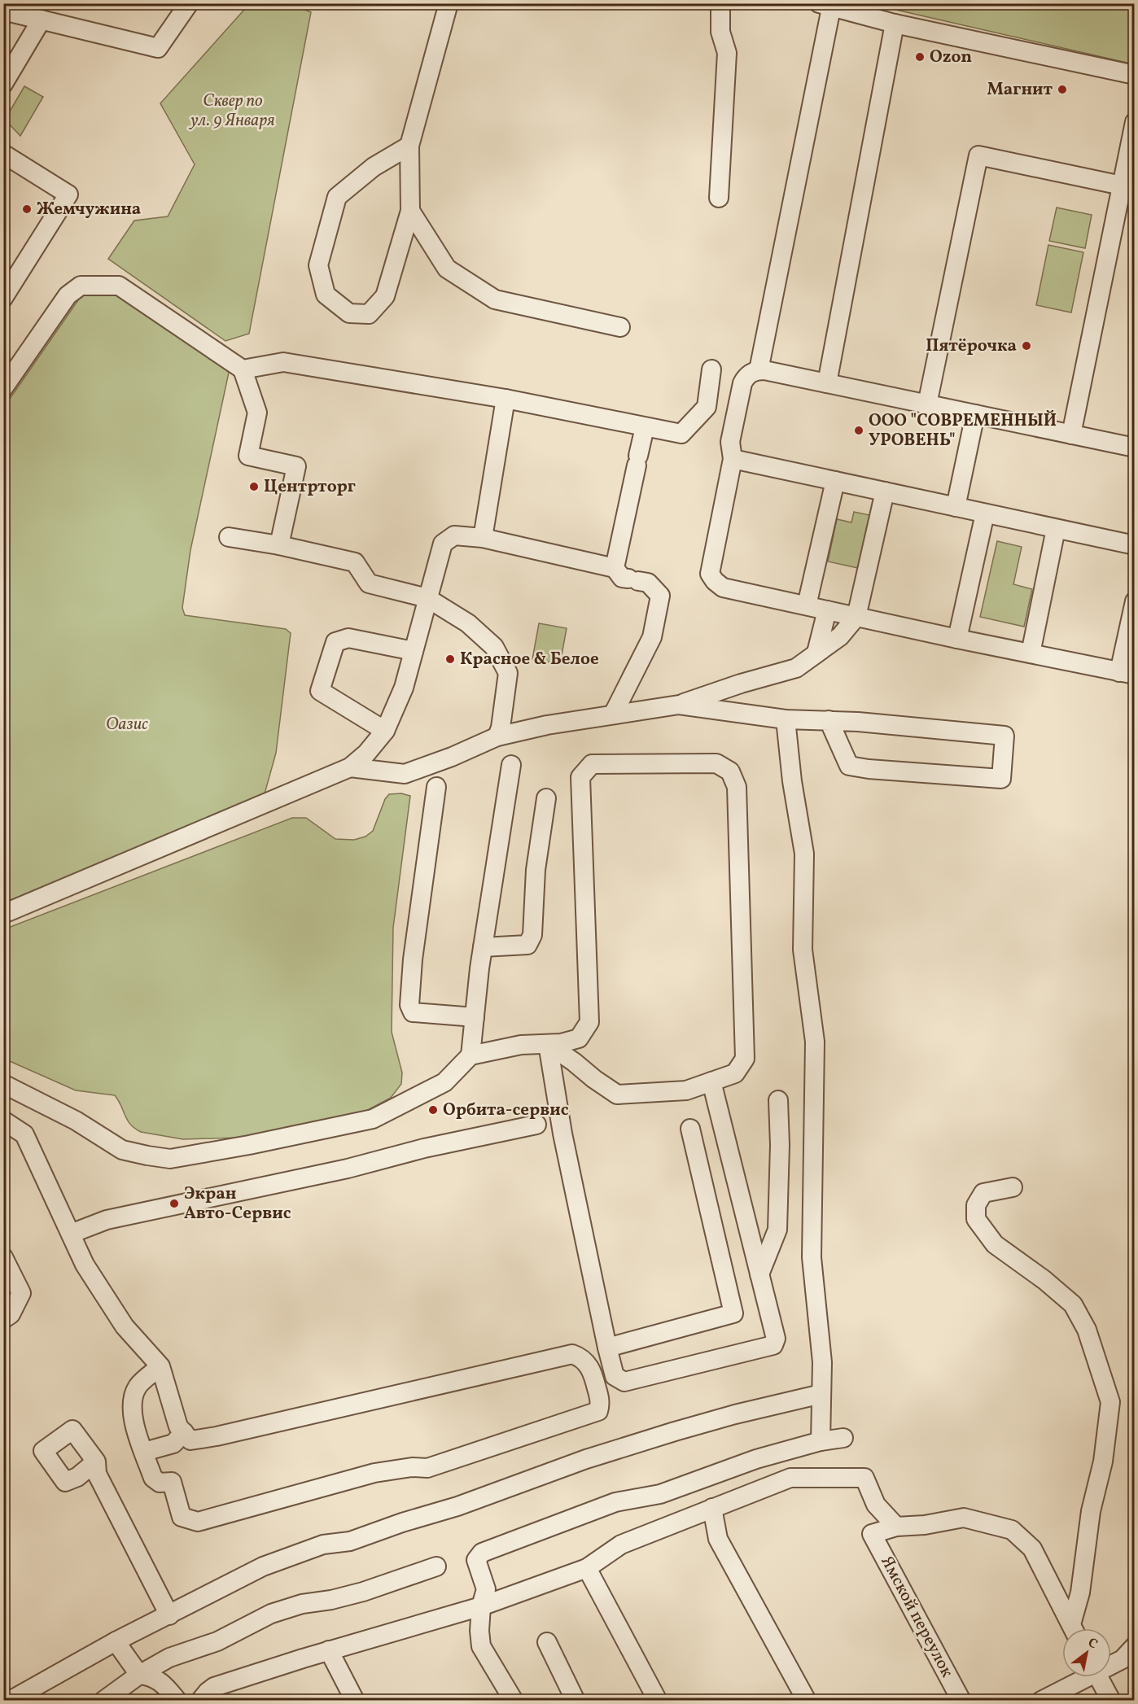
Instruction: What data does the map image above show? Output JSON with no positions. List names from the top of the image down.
{
  "streets": {
    "street": ["Ямской переулок"]
  },
  "parks": ["Сквер по ул. 9 Января", "Оазис"],
  "places": [
    "Ozon",
    "Магнит",
    "Жемчужина",
    "Пятёрочка",
    "ООО \"СОВРЕМЕННЫЙ УРОВЕНЬ\"",
    "Центрторг",
    "Красное & Белое",
    "Орбита-сервис",
    "Экран Авто-Сервис"
  ],
  "north": "top right"
}
